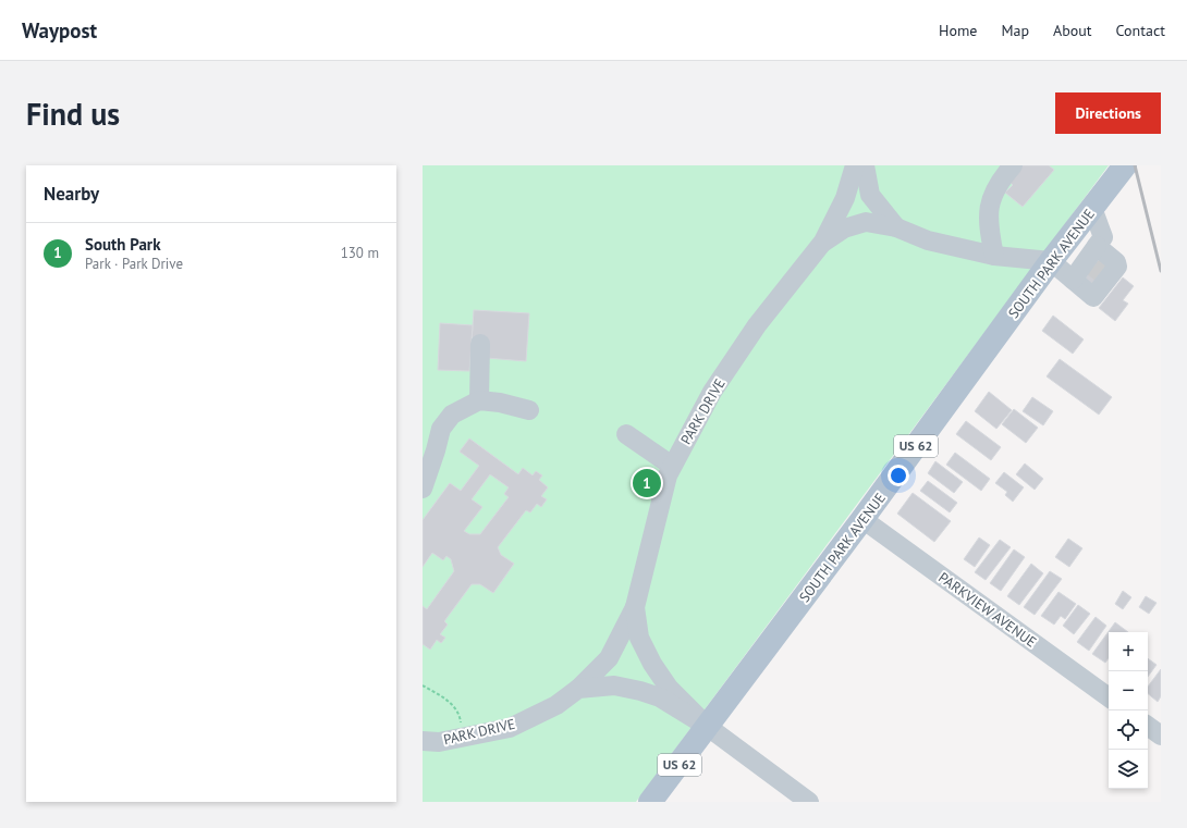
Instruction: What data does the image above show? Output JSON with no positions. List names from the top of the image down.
{
  "streets": {
    "main road": ["SOUTH PARK AVENUE", "US 62"],
    "street": ["PARK DRIVE", "PARKVIEW AVENUE"]
  },
  "crossings": [
    ["SOUTH PARK AVENUE", "PARK DRIVE"],
    ["SOUTH PARK AVENUE", "PARKVIEW AVENUE"]
  ],
  "page": {
    "header": "Waypost",
    "nav": [
      "Home",
      "Map",
      "About",
      "Contact"
    ],
    "buttons": "Directions",
    "title": "Find us",
    "heading": "Nearby",
    "list": [
      {
        "mark": "1",
        "name": "South Park",
        "note": "Park · Park Drive",
        "value": "130 m"
      }
    ],
    "pins": "1",
    "map_buttons": ["+", "−"]
  }
}
